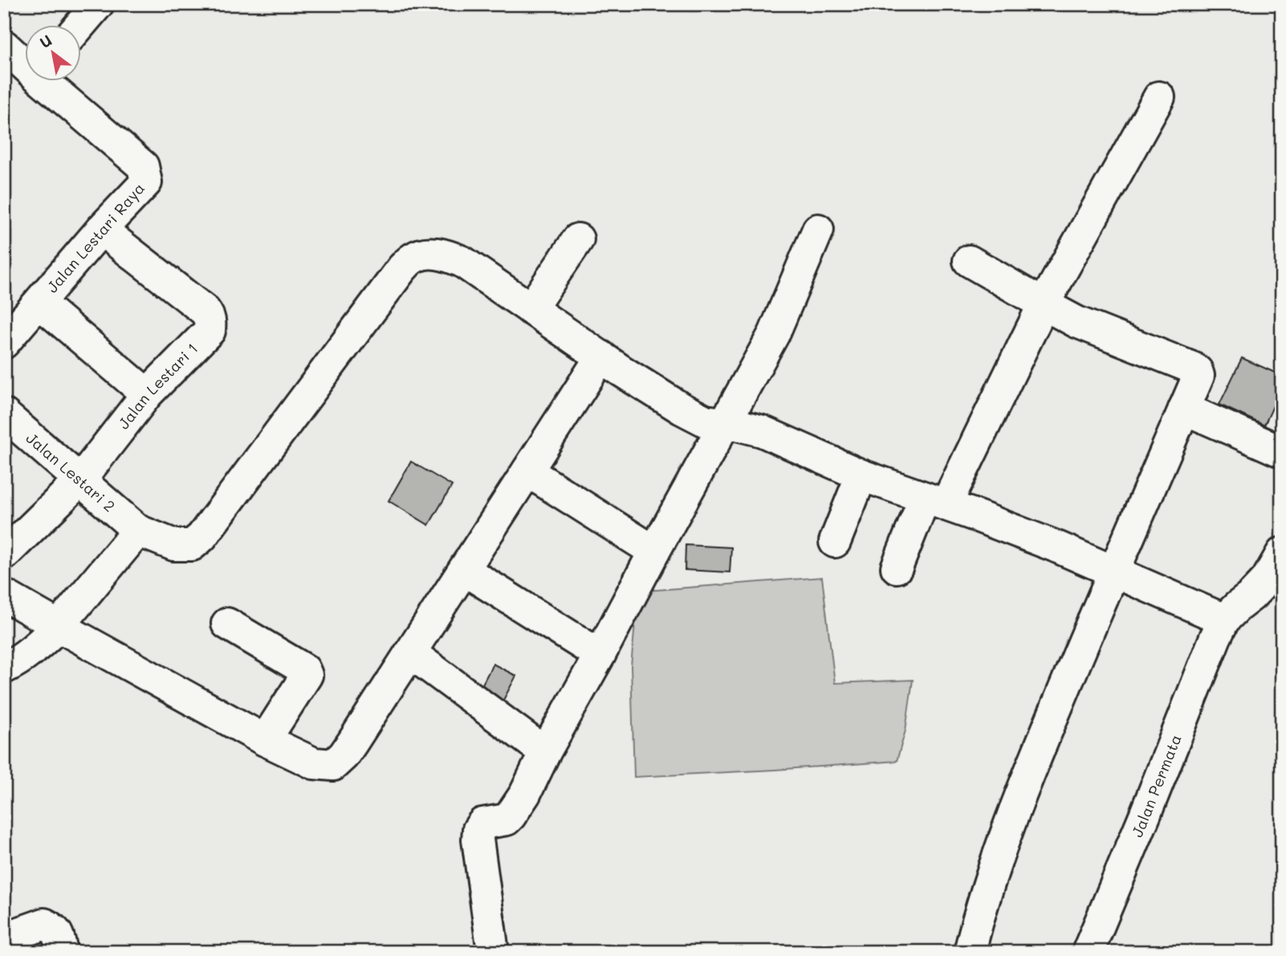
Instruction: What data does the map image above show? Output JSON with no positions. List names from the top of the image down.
{
  "streets": {
    "street": [
      "Jalan Lestari Raya",
      "Jalan Lestari 1",
      "Jalan Lestari 2",
      "Jalan Permata"
    ]
  },
  "crossings": [
    ["Jalan Lestari Raya", "Jalan Lestari 1"],
    ["Jalan Lestari 1", "Jalan Lestari 2"]
  ],
  "north": "top left"
}
